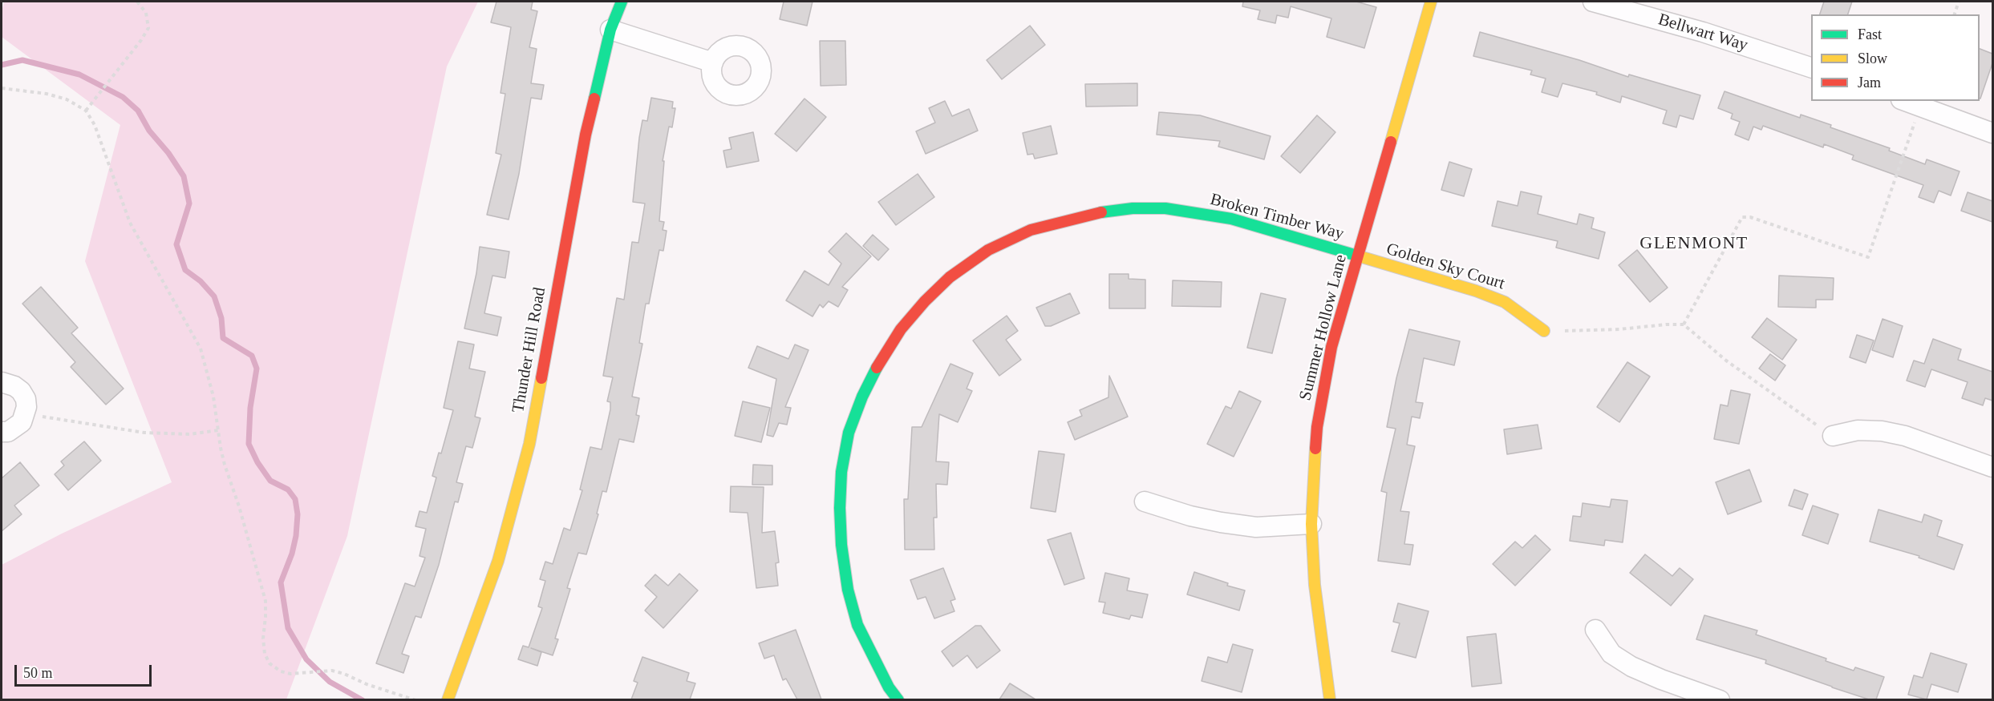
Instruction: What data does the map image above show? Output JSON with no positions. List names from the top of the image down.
{
  "streets": {
    "street": [
      "Bellwart Way",
      "Broken Timber Way",
      "Golden Sky Court",
      "Summer Hollow Lane",
      "Thunder Hill Road"
    ]
  },
  "crossings": [
    ["Broken Timber Way", "Golden Sky Court"],
    ["Broken Timber Way", "Summer Hollow Lane"],
    ["Golden Sky Court", "Summer Hollow Lane"]
  ],
  "districts": ["GLENMONT"],
  "legend": ["Fast", "Slow", "Jam"],
  "scale_bar": "50 m"
}
